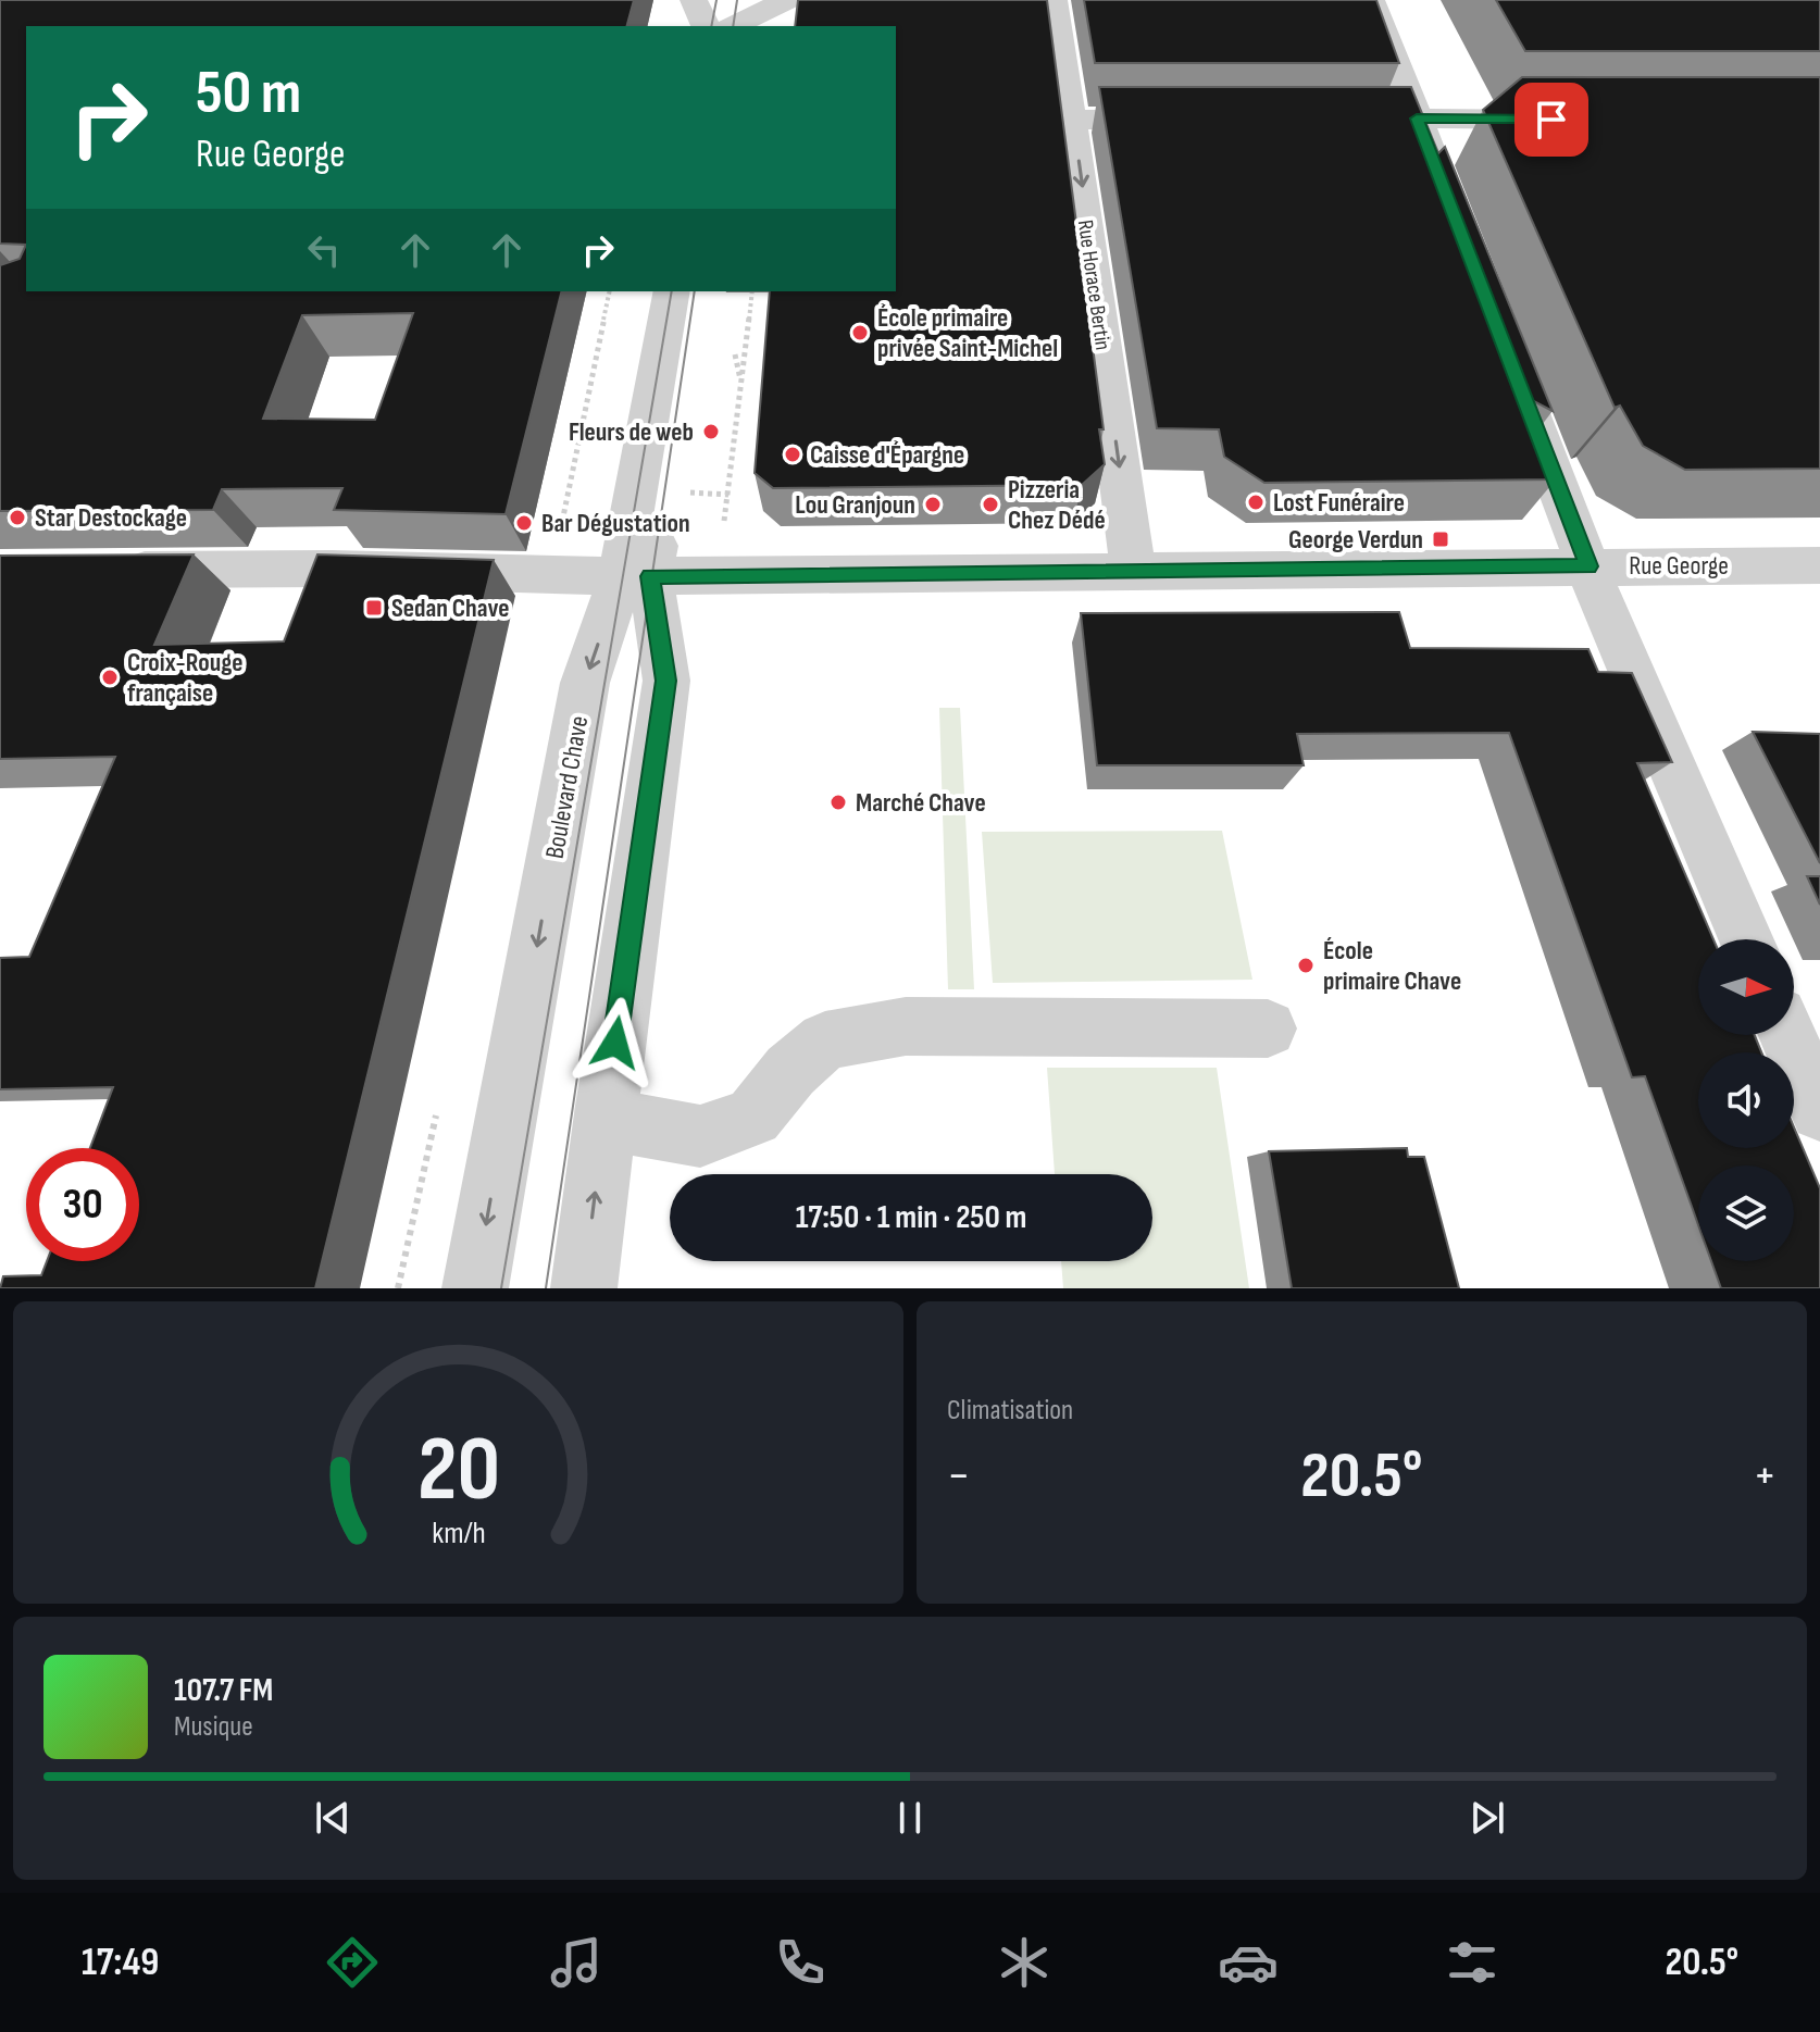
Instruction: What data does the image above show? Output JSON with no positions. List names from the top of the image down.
{
  "streets": {
    "street": ["Rue Horace Bertin", "Rue George", "Boulevard Chave"]
  },
  "crossings": [
    ["Rue Horace Bertin", "Rue George"],
    ["Rue George", "Boulevard Chave"]
  ],
  "places": {
    "other": [
      "École primaire privée Saint-Michel",
      "Fleurs de web",
      "Caisse d'Épargne",
      "Lost Funéraire",
      "Lou Granjoun",
      "Pizzeria Chez Dédé",
      "Star Destockage",
      "Bar Dégustation",
      "Croix-Rouge française",
      "Marché Chave",
      "École primaire Chave"
    ],
    "transit": ["George Verdun", "Sedan Chave"]
  },
  "north": "right",
  "page": {
    "turn": ["50 m", "Rue George"],
    "limit": "30",
    "trip": "17:50 · 1 min · 250 m",
    "tile": "Climatisation",
    "heat": ["−", "20.5°", "+"],
    "song": ["107.7 FM", "Musique"],
    "tabs": ["17:49", "20.5°"],
    "gauge": ["20", "km/h"]
  }
}
